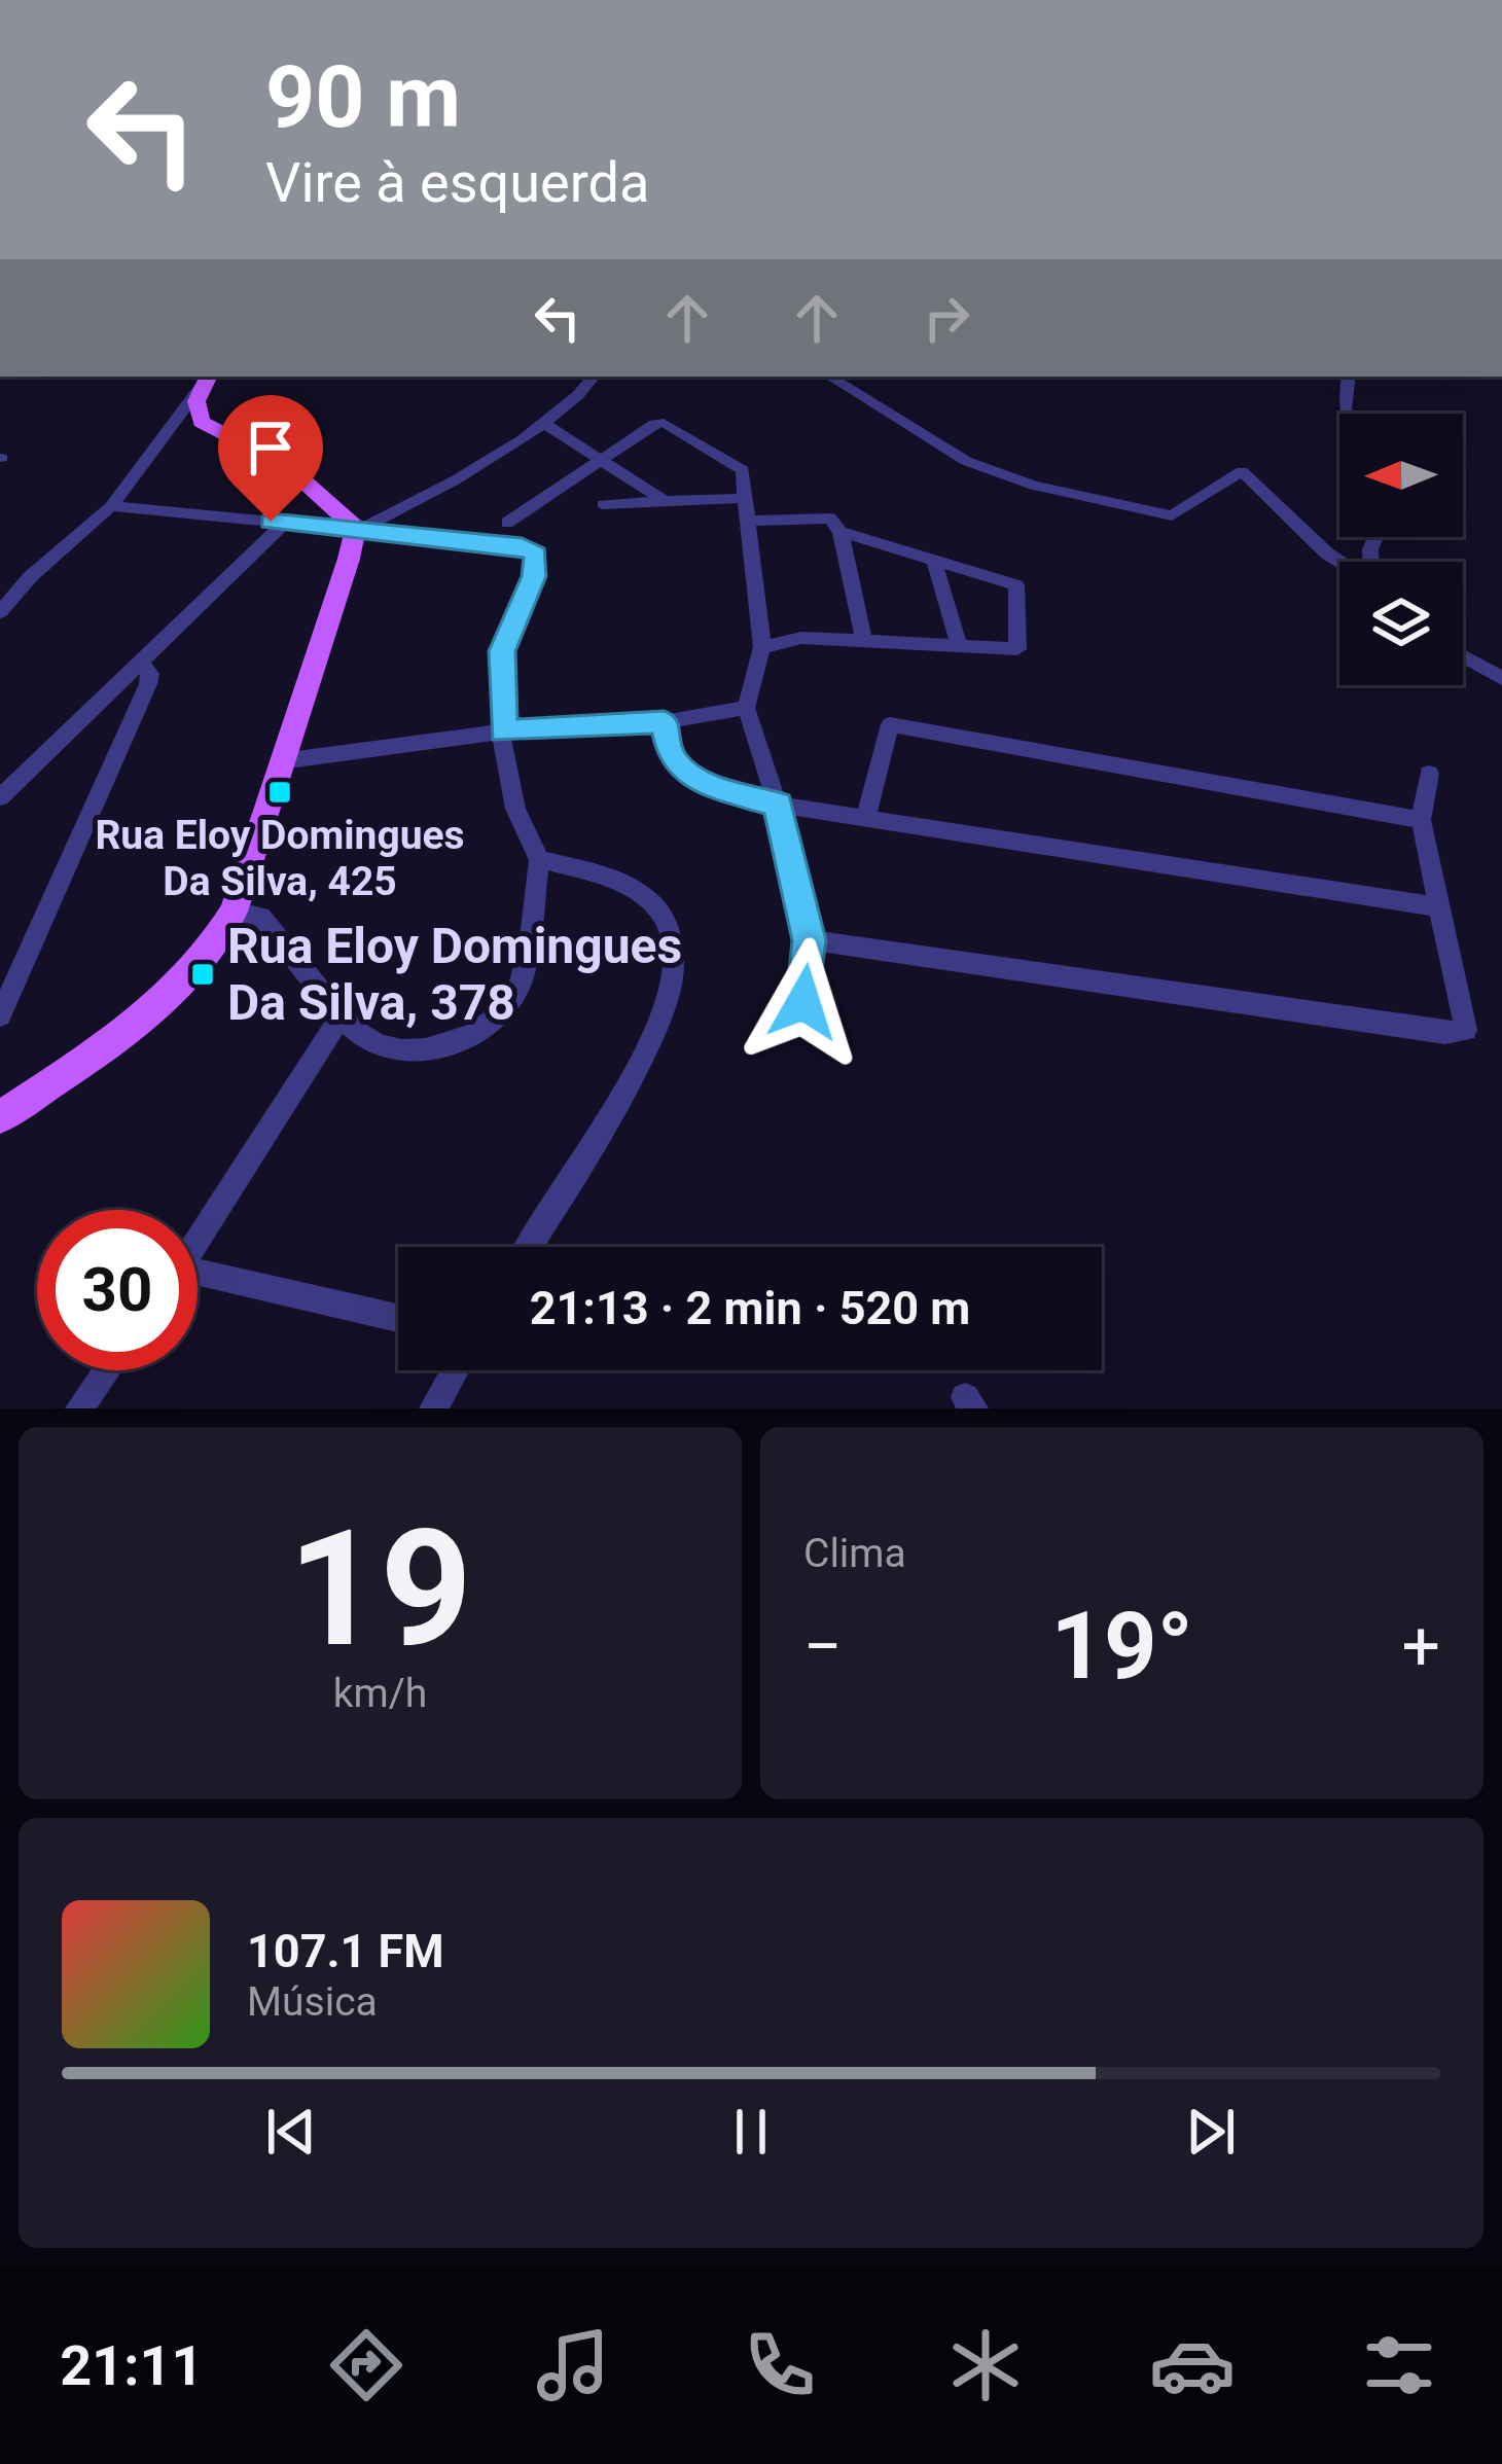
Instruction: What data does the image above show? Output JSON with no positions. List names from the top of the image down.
{
  "places": {
    "transit": ["Rua Eloy Domingues Da Silva, 425", "Rua Eloy Domingues Da Silva, 378"]
  },
  "north": "left",
  "page": {
    "turn": ["90 m", "Vire à esquerda"],
    "limit": "30",
    "trip": "21:13 · 2 min · 520 m",
    "tile": [
      ["19", "km/h"],
      "Clima"
    ],
    "heat": ["−", "19°", "+"],
    "song": ["107.1 FM", "Música"],
    "tabs": "21:11"
  }
}
